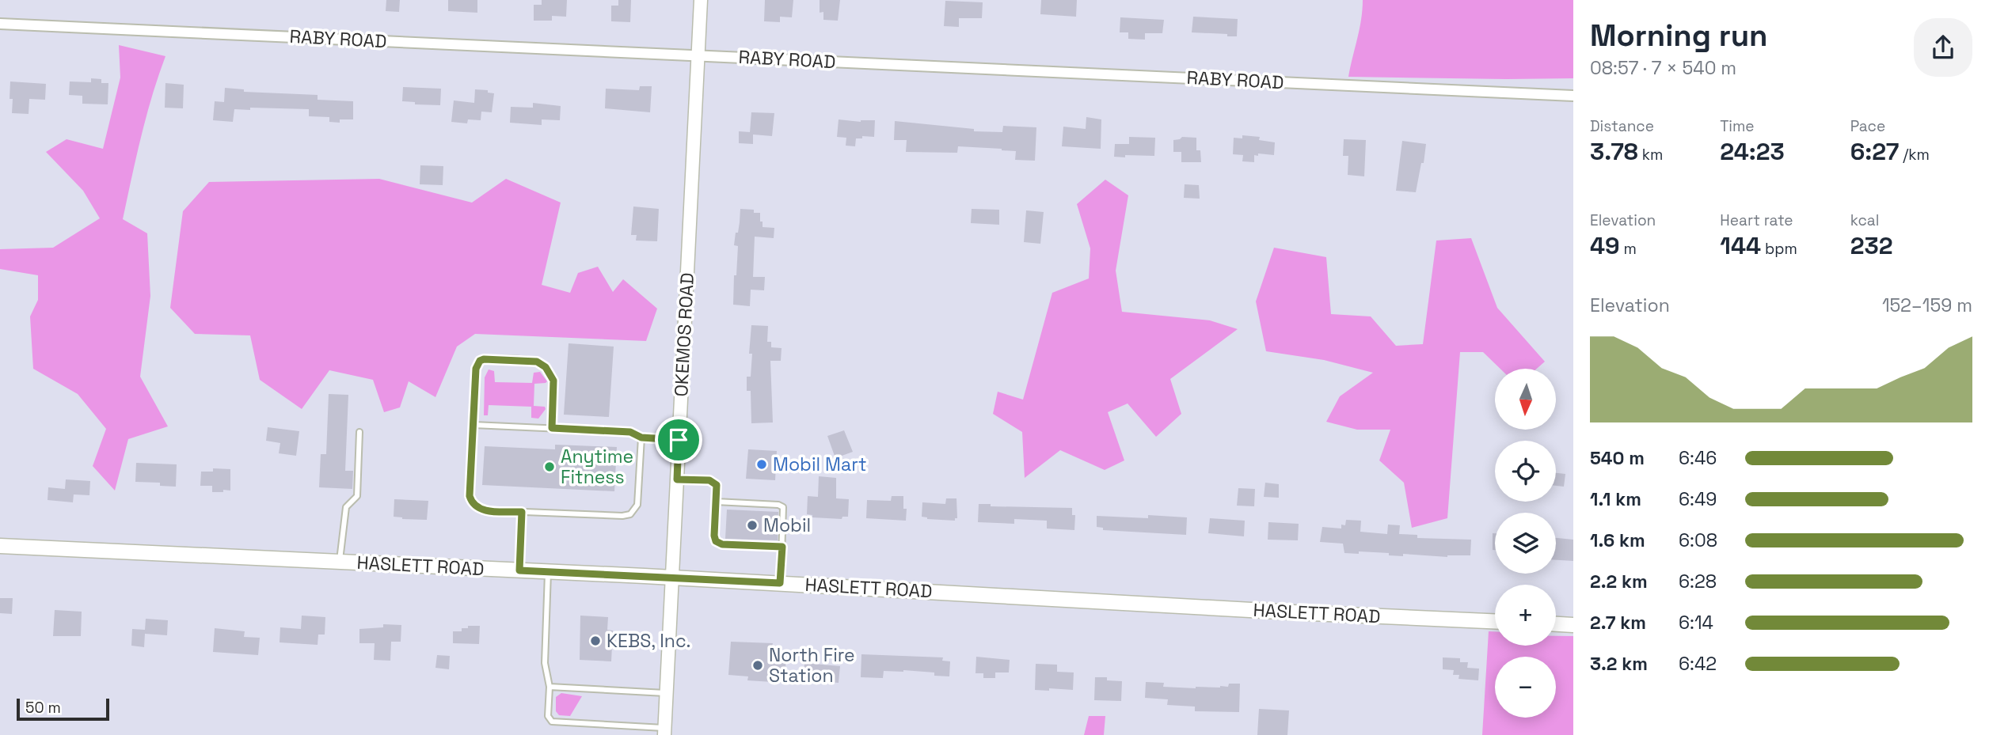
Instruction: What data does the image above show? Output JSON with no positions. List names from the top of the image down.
{
  "streets": {
    "main road": ["HASLETT ROAD"],
    "street": ["RABY ROAD", "OKEMOS ROAD"]
  },
  "crossings": [
    ["RABY ROAD", "OKEMOS ROAD"],
    ["OKEMOS ROAD", "HASLETT ROAD"]
  ],
  "places": [
    "Mobil Mart",
    "Anytime Fitness",
    "Mobil",
    "KEBS, Inc.",
    "North Fire Station"
  ],
  "scale_bar": "50 m",
  "north": "bottom",
  "page": {
    "heading": ["Morning run", "08:57 · 7 × 540 m"],
    "stats": [
      ["Distance", "3.78 km"],
      ["Time", "24:23"],
      ["Pace", "6:27 /km"],
      ["Elevation", "49 m"],
      ["Heart rate", "144 bpm"],
      ["kcal", "232"]
    ],
    "chart": ["Elevation", "152–159 m"],
    "map_buttons": ["+", "−"],
    "list": [
      {
        "name": "540 m",
        "note": "6:46"
      },
      {
        "name": "1.1 km",
        "note": "6:49"
      },
      {
        "name": "1.6 km",
        "note": "6:08"
      },
      {
        "name": "2.2 km",
        "note": "6:28"
      },
      {
        "name": "2.7 km",
        "note": "6:14"
      },
      {
        "name": "3.2 km",
        "note": "6:42"
      }
    ],
    "scale": "50 m"
  }
}
